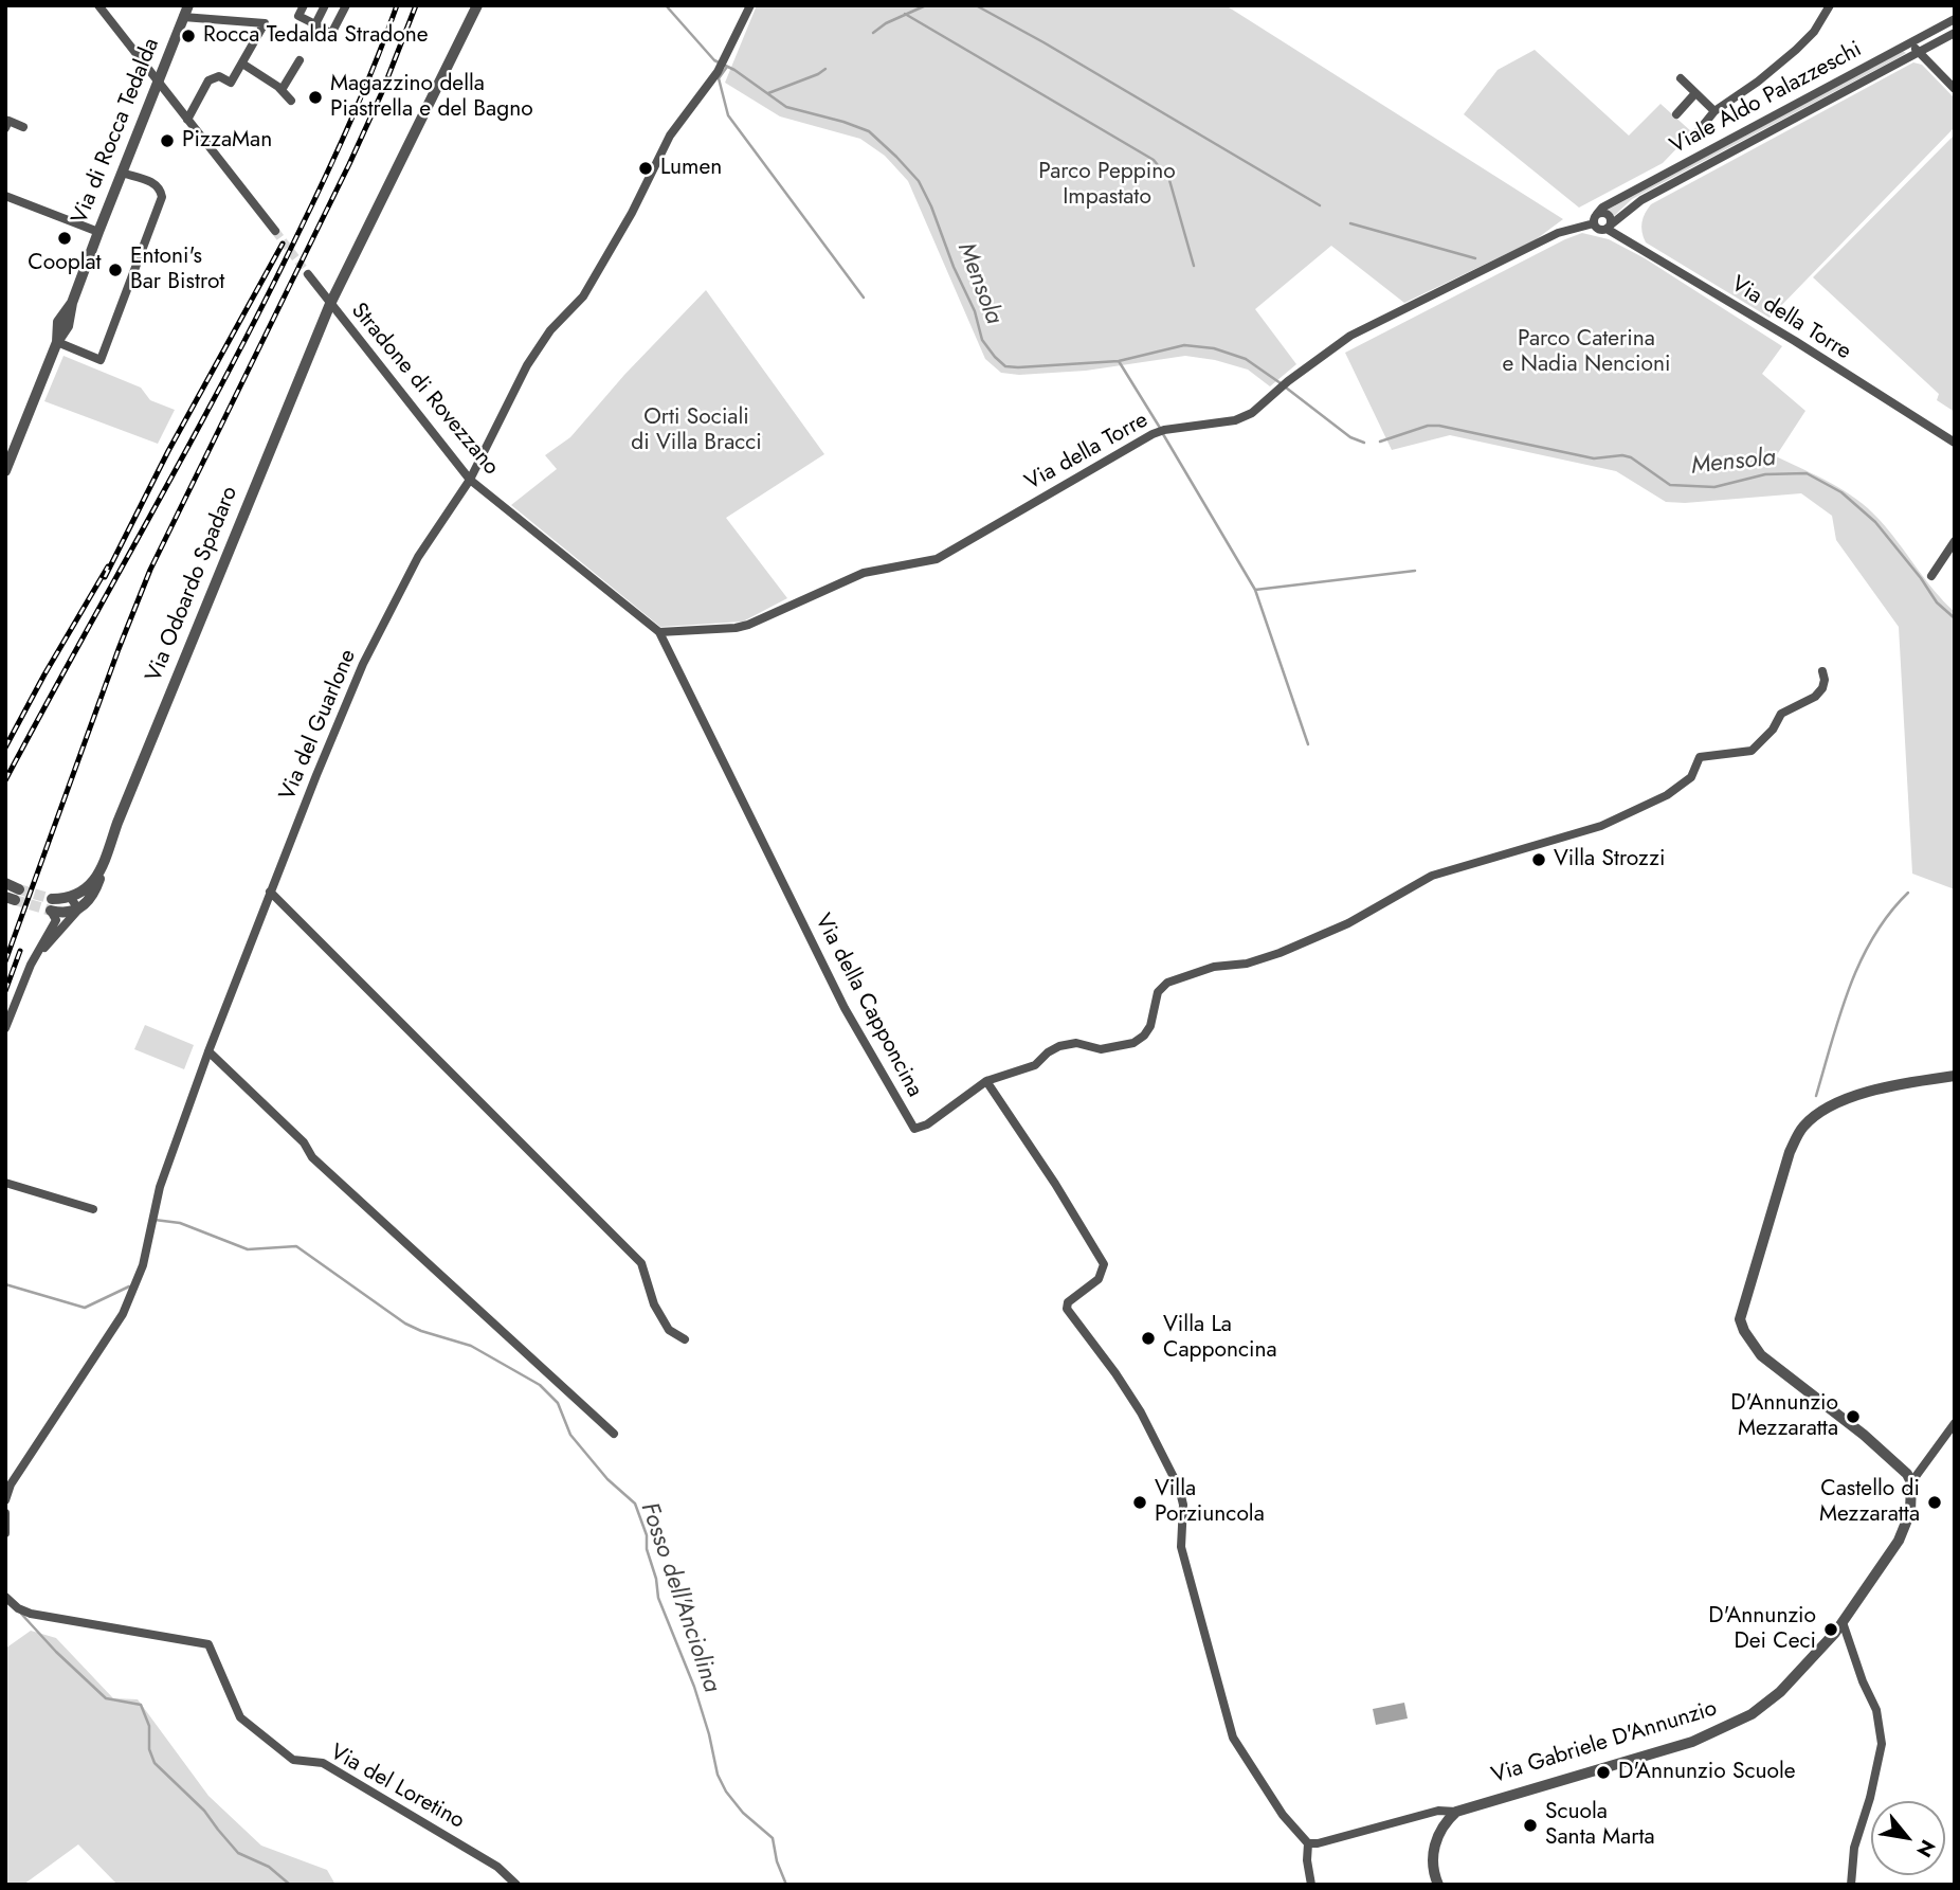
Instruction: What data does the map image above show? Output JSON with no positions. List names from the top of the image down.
{
  "streets": {
    "street": [
      "Viale Aldo Palazzeschi",
      "Via di Rocca Tedalda",
      "Via della Torre",
      "Stradone di Rovezzano",
      "Via Odoardo Spadaro",
      "Via del Guarlone",
      "Via della Capponcina",
      "Via Gabriele D'Annunzio",
      "Via del Loretino"
    ]
  },
  "crossings": [
    ["Viale Aldo Palazzeschi", "Via della Torre"],
    ["Via della Torre", "Stradone di Rovezzano"],
    ["Via della Torre", "Via della Capponcina"],
    ["Stradone di Rovezzano", "Via Odoardo Spadaro"],
    ["Stradone di Rovezzano", "Via del Guarlone"],
    ["Stradone di Rovezzano", "Via della Capponcina"]
  ],
  "water": ["Mensola", "Fosso dell'Anciolina"],
  "parks": ["Parco Peppino Impastato", "Parco Caterina e Nadia Nencioni", "Orti Sociali di Villa Bracci"],
  "places": [
    "Rocca Tedalda Stradone",
    "Magazzino della Piastrella e del Bagno",
    "PizzaMan",
    "Lumen",
    "Cooplat",
    "Entoni's Bar Bistrot",
    "Villa Strozzi",
    "Villa La Capponcina",
    "D'Annunzio Mezzaratta",
    "Villa Porziuncola",
    "Castello di Mezzaratta",
    "D'Annunzio Dei Ceci",
    "D'Annunzio Scuole",
    "Scuola Santa Marta"
  ],
  "north": "bottom right"
}
